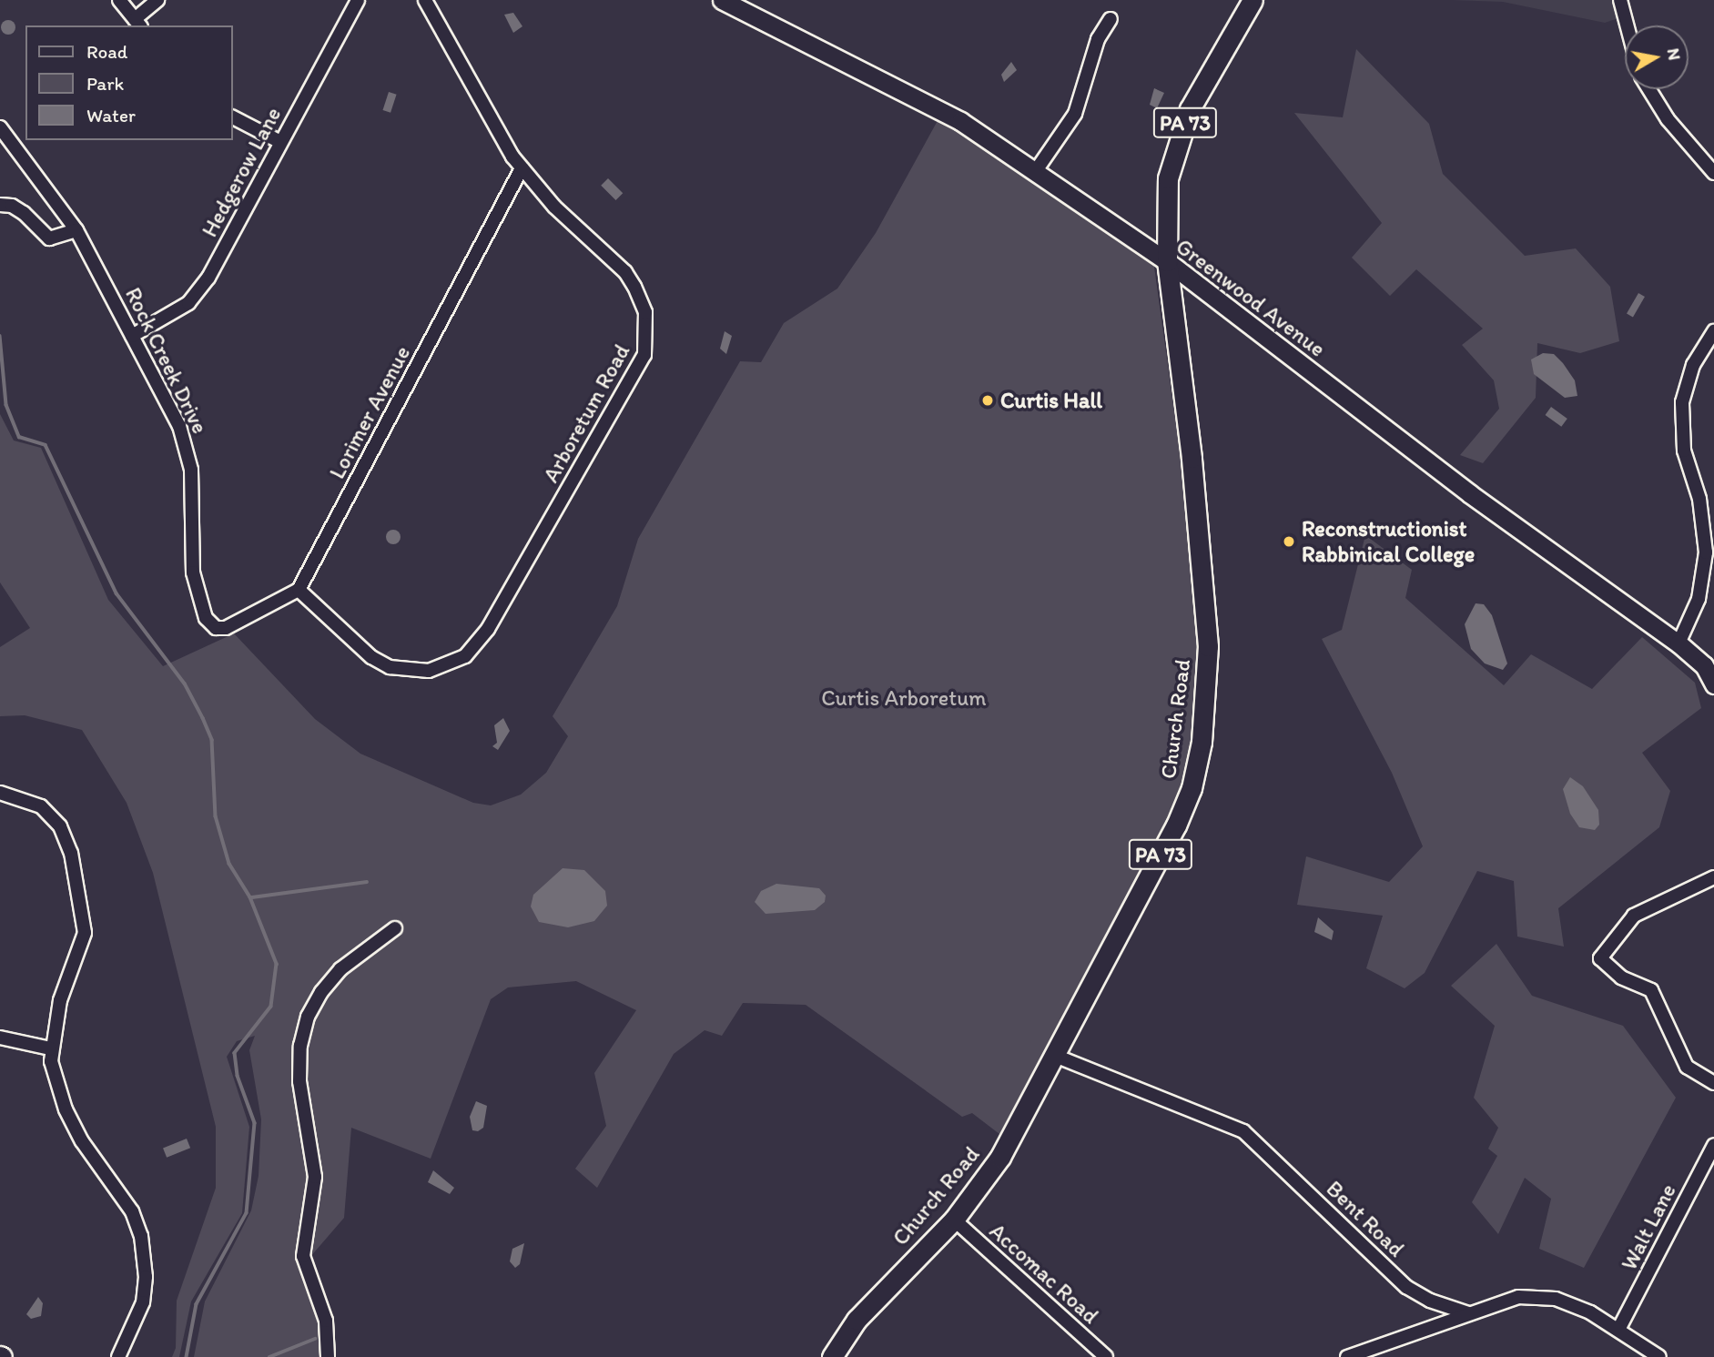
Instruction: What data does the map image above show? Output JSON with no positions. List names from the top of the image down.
{
  "streets": {
    "main road": ["PA 73", "Greenwood Avenue", "Church Road"],
    "street": [
      "Hedgerow Lane",
      "Rock Creek Drive",
      "Lorimer Avenue",
      "Arboretum Road",
      "Bent Road",
      "Walt Lane",
      "Accomac Road"
    ]
  },
  "crossings": [
    ["Hedgerow Lane", "Rock Creek Drive"],
    ["Greenwood Avenue", "Church Road"],
    ["Rock Creek Drive", "Lorimer Avenue"],
    ["Rock Creek Drive", "Arboretum Road"],
    ["Lorimer Avenue", "Arboretum Road"],
    ["Church Road", "Bent Road"],
    ["Church Road", "Accomac Road"]
  ],
  "parks": ["Curtis Arboretum"],
  "places": ["Curtis Hall", "Reconstructionist Rabbinical College"],
  "legend": ["Road", "Park", "Water"],
  "north": "right"
}
